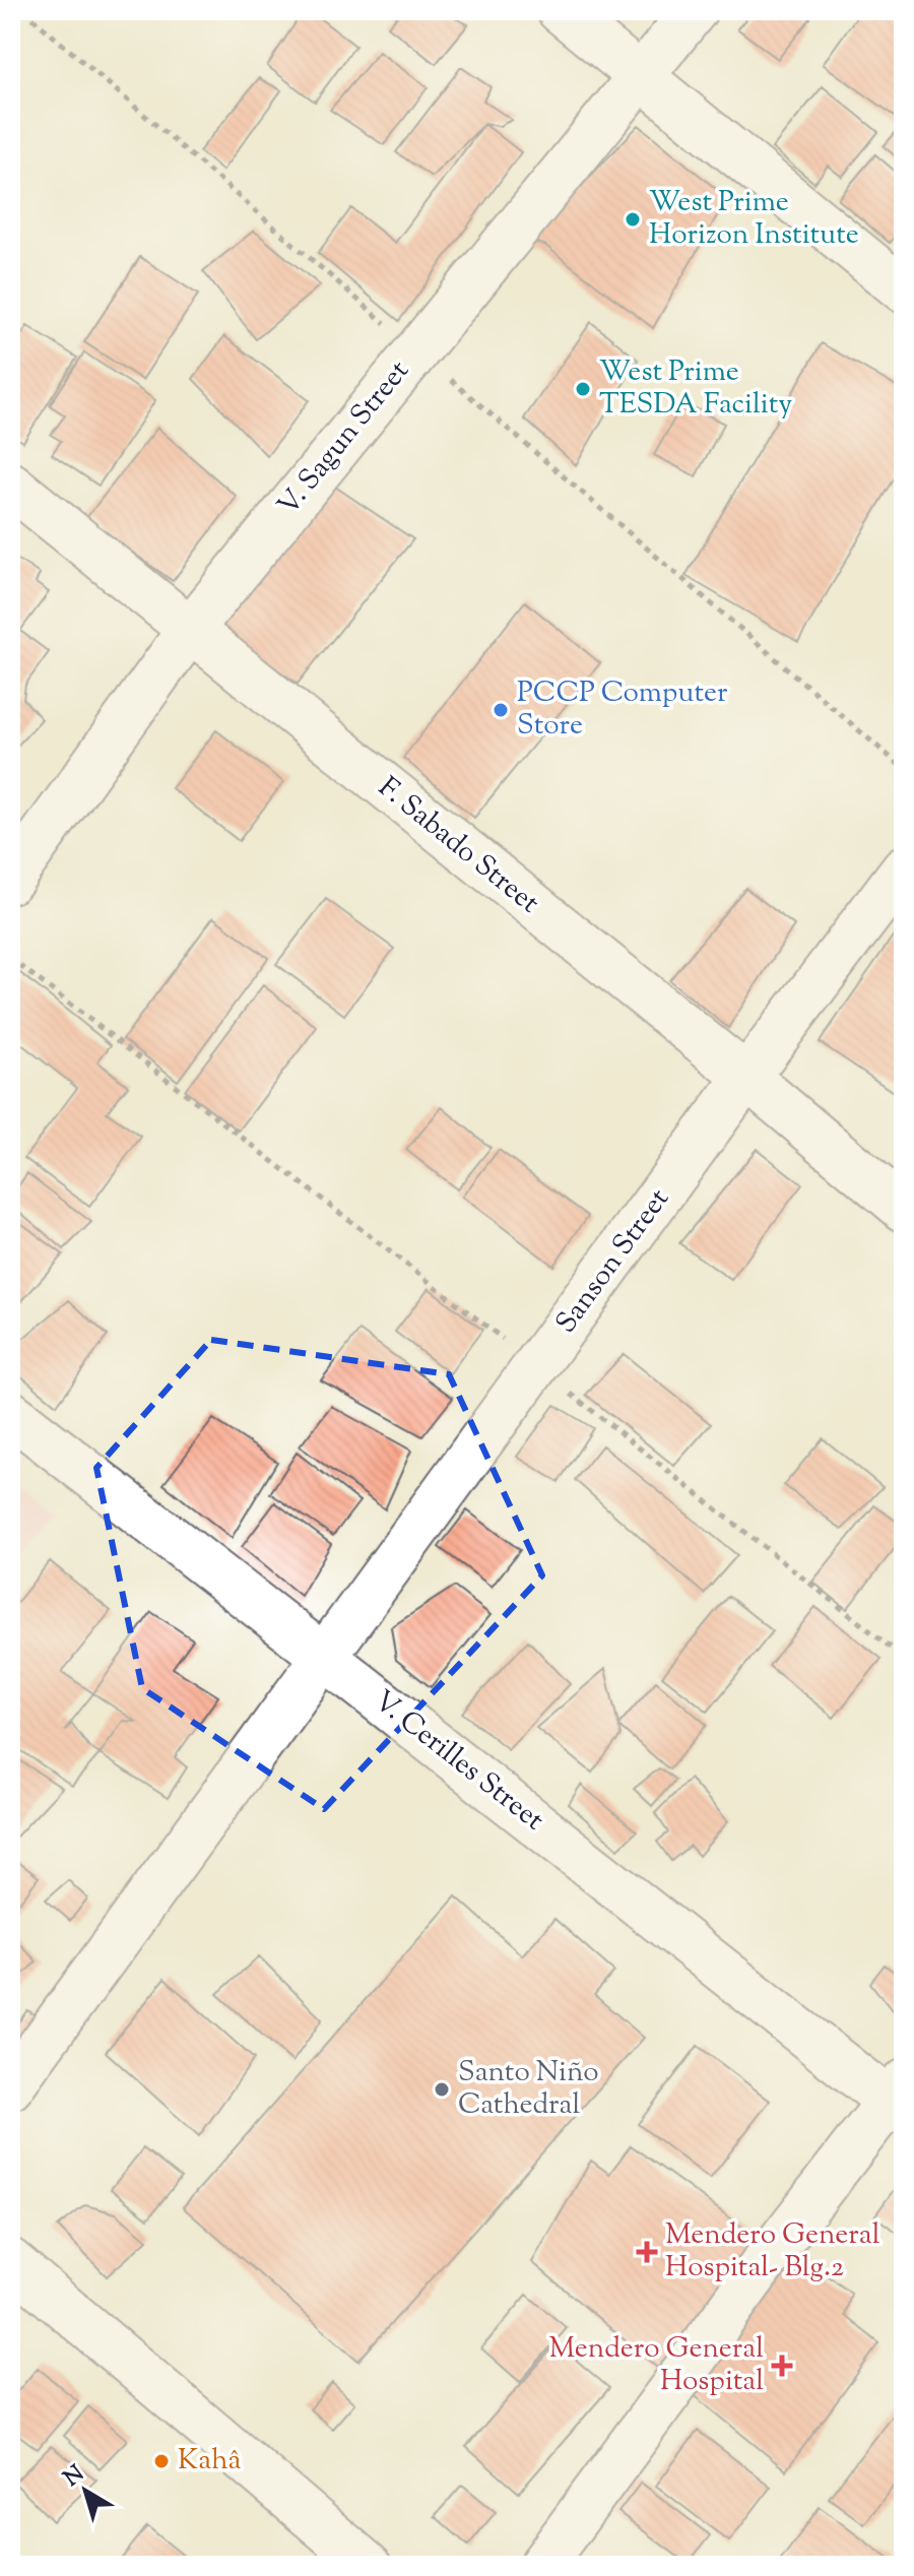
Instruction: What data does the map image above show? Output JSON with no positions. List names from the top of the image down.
{
  "streets": {
    "street": [
      "V. Sagun Street",
      "F. Sabado Street",
      "Sanson Street",
      "V. Cerilles Street"
    ]
  },
  "crossings": [
    ["V. Sagun Street", "F. Sabado Street"],
    ["F. Sabado Street", "Sanson Street"],
    ["Sanson Street", "V. Cerilles Street"]
  ],
  "places": {
    "other": [
      "West Prime Horizon Institute",
      "West Prime TESDA Facility",
      "PCCP Computer Store",
      "Santo Niño Cathedral",
      "Kahâ"
    ],
    "health": ["Mendero General Hospital- Blg.2", "Mendero General Hospital"]
  },
  "north": "top left"
}
